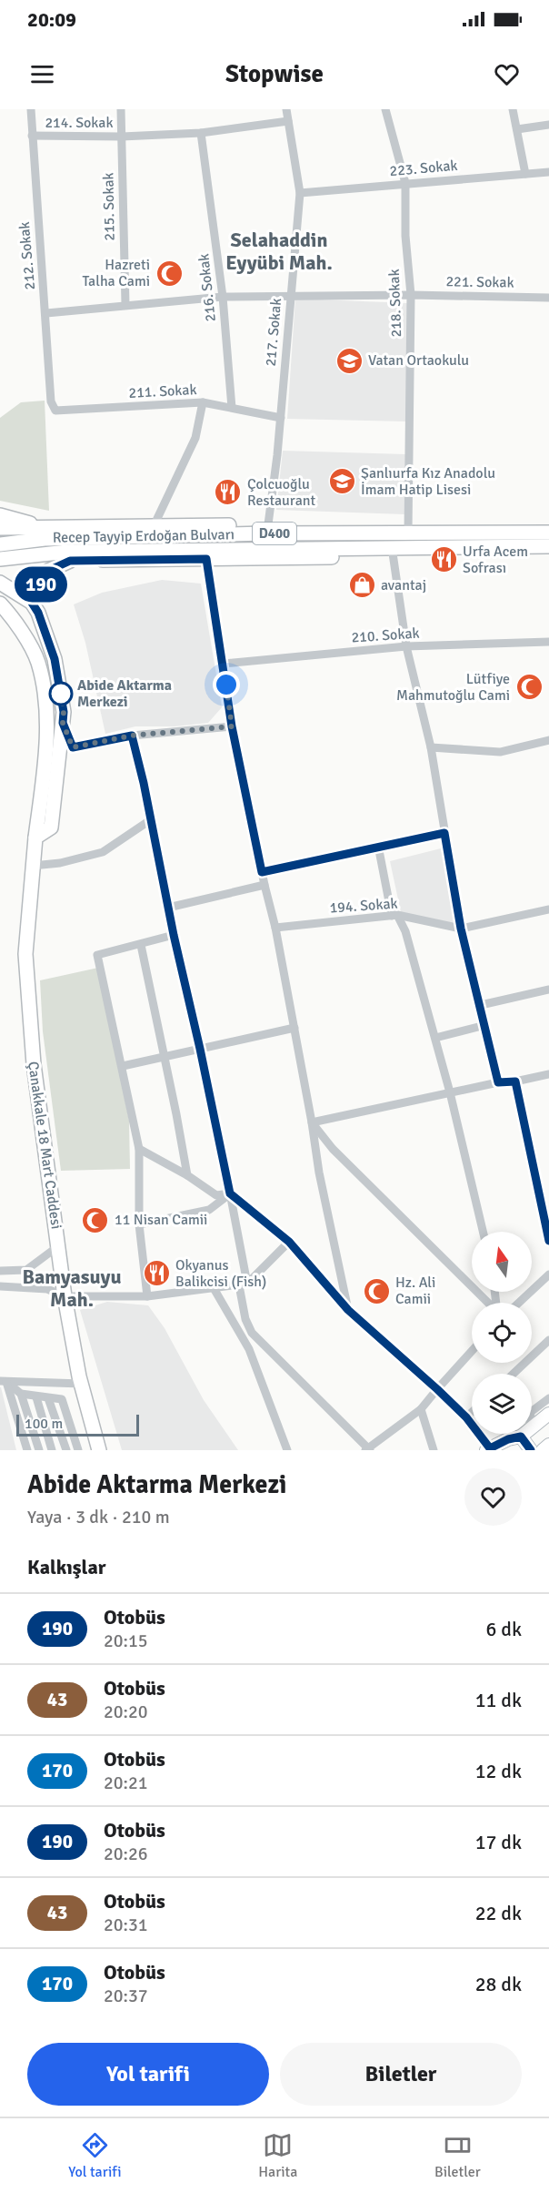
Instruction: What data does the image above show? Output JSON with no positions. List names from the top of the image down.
{
  "streets": {
    "main road": ["D400", "Recep Tayyip Erdoğan Bulvarı", "Çanakkale 18 Mart Caddesi"],
    "street": [
      "214. Sokak",
      "223. Sokak",
      "215. Sokak",
      "212. Sokak",
      "221. Sokak",
      "216. Sokak",
      "218. Sokak",
      "217. Sokak",
      "211. Sokak",
      "210. Sokak",
      "194. Sokak"
    ]
  },
  "crossings": [
    ["214. Sokak", "215. Sokak"],
    ["214. Sokak", "212. Sokak"],
    ["214. Sokak", "216. Sokak"],
    ["214. Sokak", "217. Sokak"],
    ["223. Sokak", "218. Sokak"],
    ["223. Sokak", "217. Sokak"],
    ["215. Sokak", "221. Sokak"],
    ["212. Sokak", "221. Sokak"],
    ["212. Sokak", "211. Sokak"],
    ["221. Sokak", "216. Sokak"],
    ["221. Sokak", "218. Sokak"],
    ["221. Sokak", "217. Sokak"],
    ["216. Sokak", "211. Sokak"],
    ["218. Sokak", "Recep Tayyip Erdoğan Bulvarı"],
    ["217. Sokak", "211. Sokak"]
  ],
  "districts": ["Selahaddin Eyyübi Mah.", "Bamyasuyu Mah."],
  "places": {
    "mosque": [
      "Hazreti Talha Cami",
      "Lütfiye Mahmutoğlu Cami",
      "11 Nisan Camii",
      "Hz. Ali Camii"
    ],
    "school or university": ["Vatan Ortaokulu", "Şanlıurfa Kız Anadolu İmam Hatip Lisesi"],
    "restaurant": ["Çolcuoğlu Restaurant", "Urfa Acem Sofrası", "Okyanus Balikcisi (Fish)"],
    "shop": ["avantaj"],
    "other": ["Abide Aktarma Merkezi"]
  },
  "lines": ["bus line 190"],
  "scale_bar": "100 m",
  "north": "top",
  "page": {
    "status": "20:09",
    "header": "Stopwise",
    "on_map": "190",
    "scale": "100 m",
    "heading": [
      ["Abide Aktarma Merkezi", "Yaya · 3 dk · 210 m"],
      "Kalkışlar"
    ],
    "list": [
      {
        "mark": "190",
        "name": "Otobüs",
        "note": "20:15",
        "value": "6 dk"
      },
      {
        "mark": "43",
        "name": "Otobüs",
        "note": "20:20",
        "value": "11 dk"
      },
      {
        "mark": "170",
        "name": "Otobüs",
        "note": "20:21",
        "value": "12 dk"
      },
      {
        "mark": "190",
        "name": "Otobüs",
        "note": "20:26",
        "value": "17 dk"
      },
      {
        "mark": "43",
        "name": "Otobüs",
        "note": "20:31",
        "value": "22 dk"
      },
      {
        "mark": "170",
        "name": "Otobüs",
        "note": "20:37",
        "value": "28 dk"
      }
    ],
    "buttons": ["Yol tarifi", "Biletler"],
    "tabs": ["Yol tarifi", "Harita", "Biletler"]
  }
}
